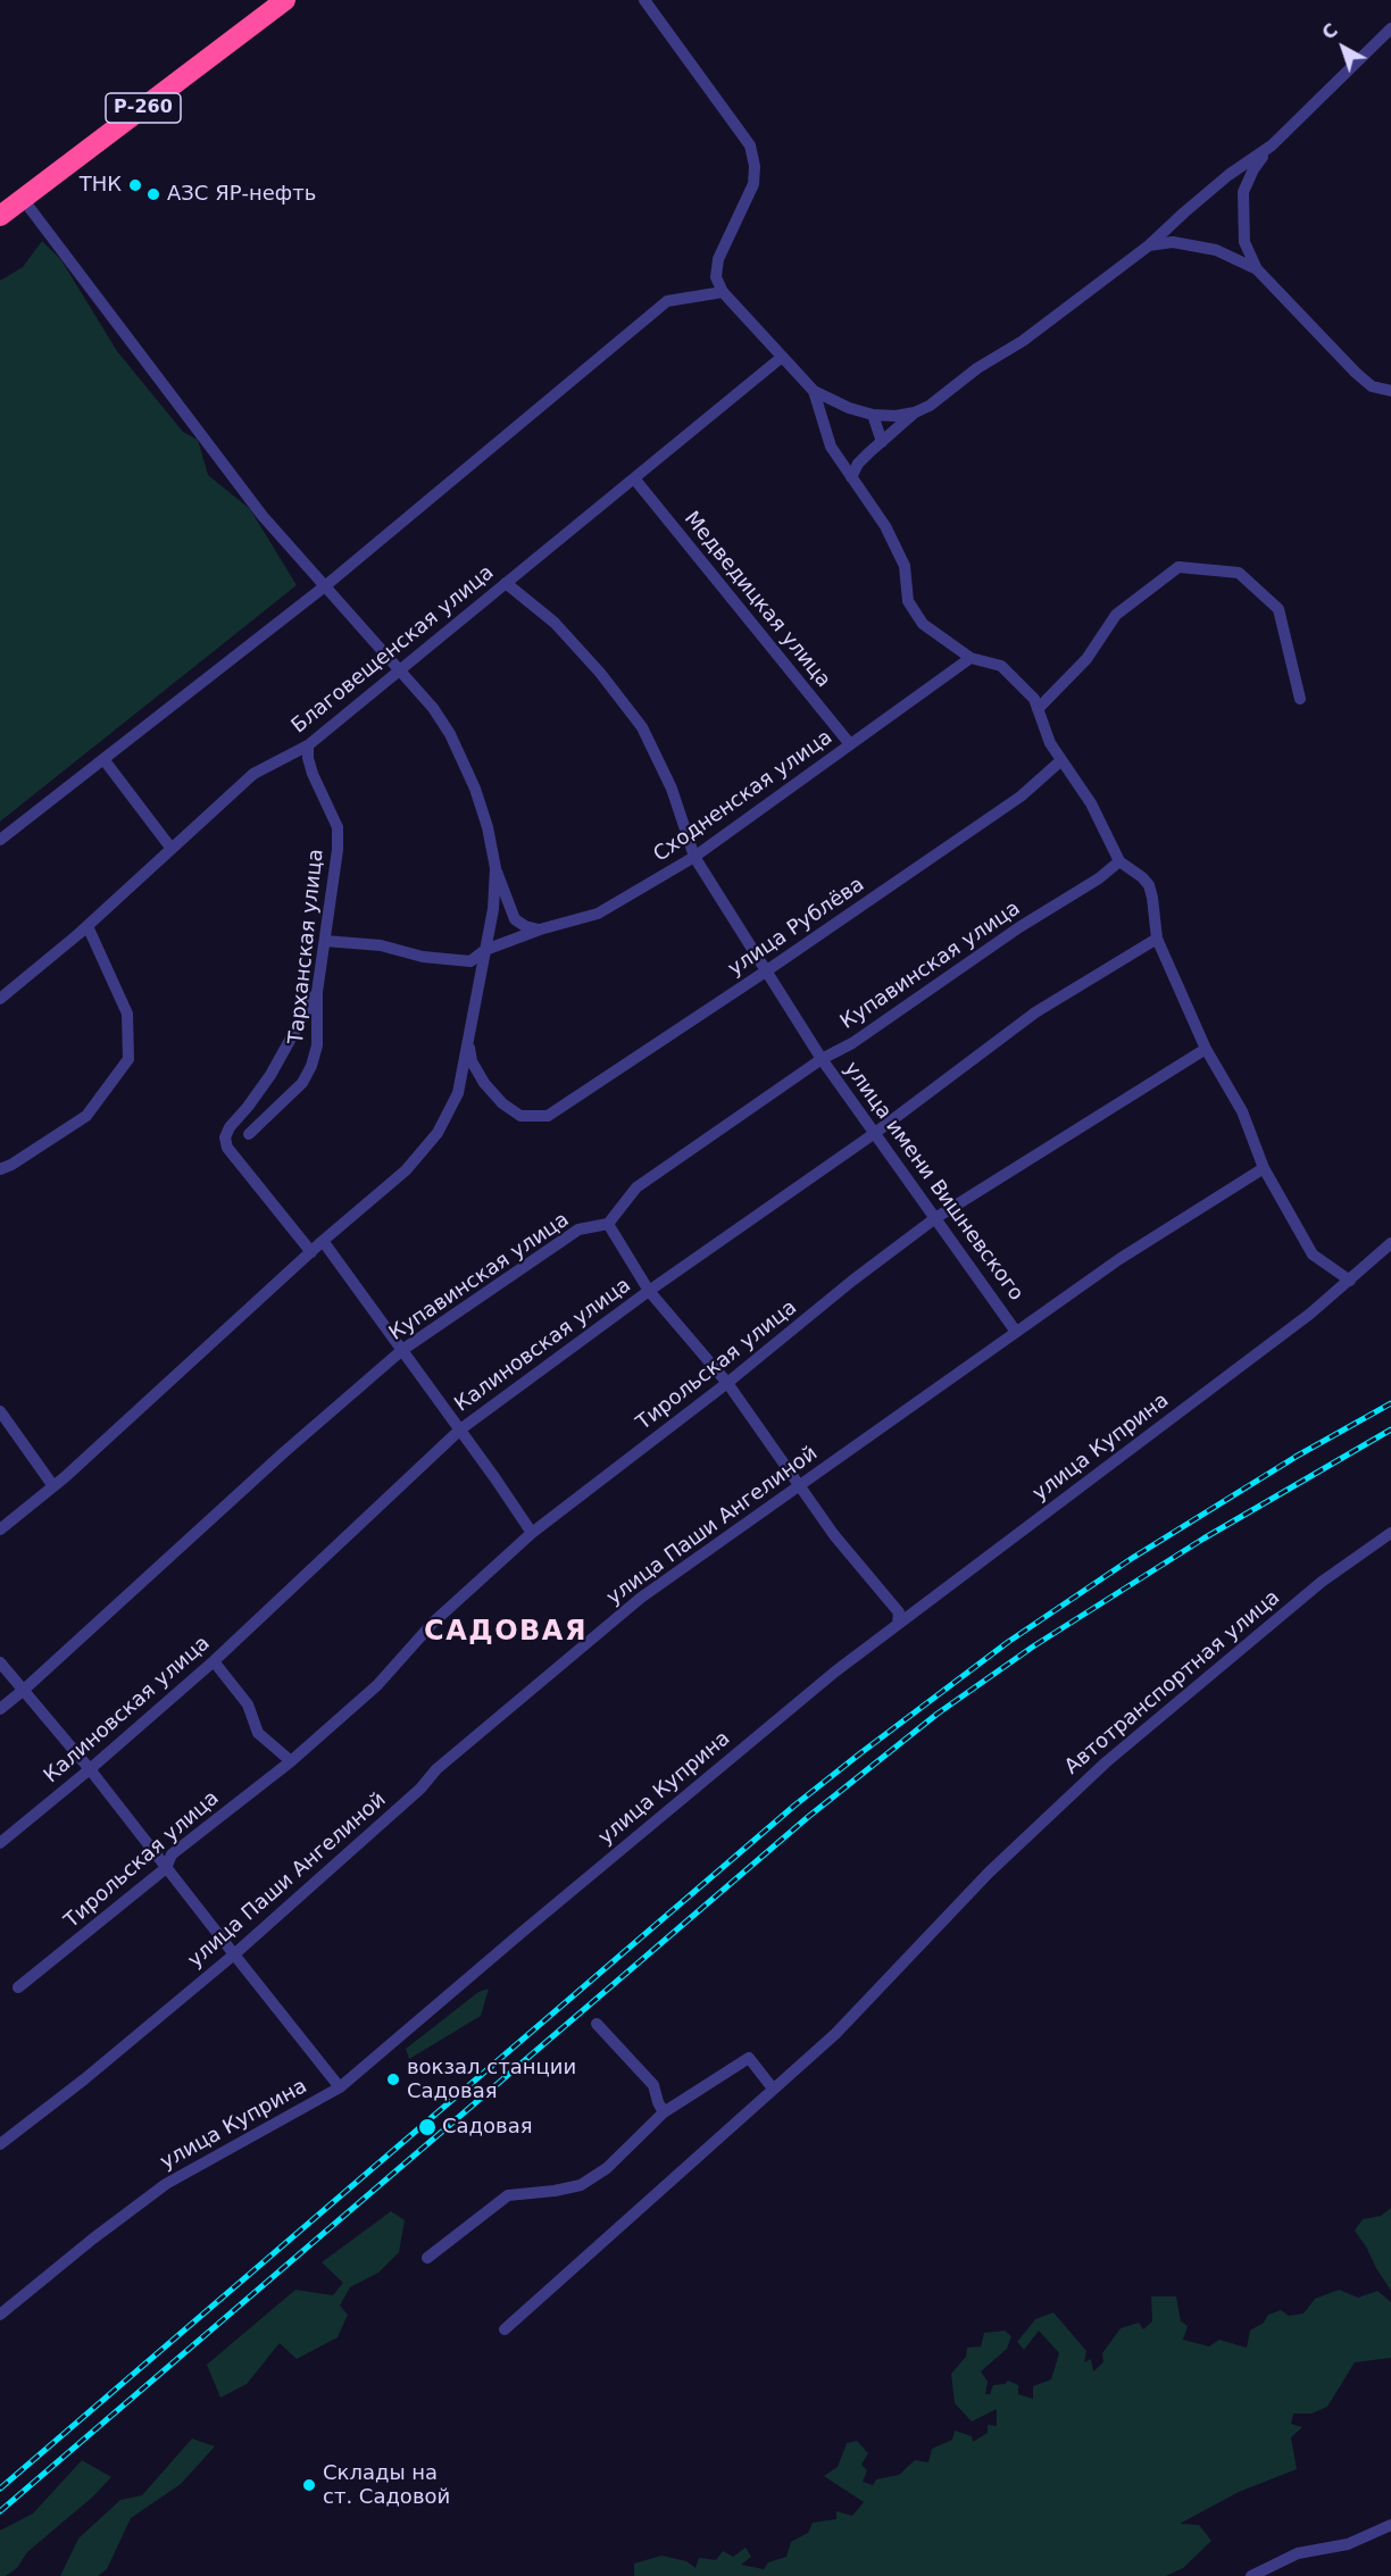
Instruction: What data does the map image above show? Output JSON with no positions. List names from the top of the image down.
{
  "streets": {
    "highway": ["Р-260"],
    "street": [
      "Медведицкая улица",
      "Благовещенская улица",
      "Сходненская улица",
      "улица Рублёва",
      "Тарханская улица",
      "Купавинская улица",
      "улица имени Вишневского",
      "Калиновская улица",
      "Тирольская улица",
      "улица Куприна",
      "улица Паши Ангелиной",
      "Автотранспортная улица"
    ]
  },
  "crossings": [
    ["Медведицкая улица", "Благовещенская улица"],
    ["Медведицкая улица", "Сходненская улица"],
    ["Благовещенская улица", "Тарханская улица"],
    ["Благовещенская улица", "улица имени Вишневского"],
    ["Сходненская улица", "Тарханская улица"],
    ["Сходненская улица", "улица имени Вишневского"],
    ["улица Рублёва", "улица имени Вишневского"],
    ["Купавинская улица", "улица имени Вишневского"],
    ["улица имени Вишневского", "Калиновская улица"],
    ["улица имени Вишневского", "Тирольская улица"],
    ["улица имени Вишневского", "улица Паши Ангелиной"]
  ],
  "districts": ["САДОВАЯ"],
  "places": [
    "ТНК",
    "АЗС ЯР-нефть",
    "вокзал станции Садовая",
    "Садовая",
    "Склады на ст. Садовой"
  ],
  "north": "top left"
}
